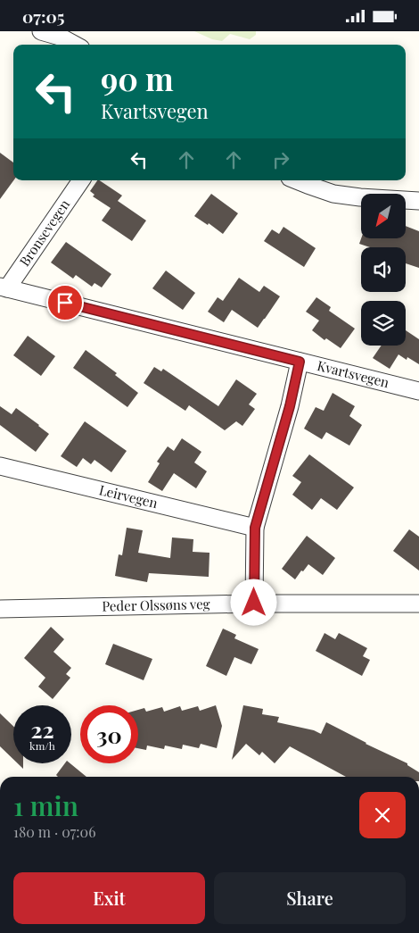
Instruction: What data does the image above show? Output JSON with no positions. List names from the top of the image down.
{
  "streets": {
    "street": [
      "Bronsevegen",
      "Kvartsvegen",
      "Leirvegen",
      "Peder Olssøns veg"
    ]
  },
  "crossings": [
    ["Bronsevegen", "Kvartsvegen"]
  ],
  "north": "bottom left",
  "page": {
    "status": "07:05",
    "turn": ["90 m", "Kvartsvegen"],
    "speed": "22 km/h",
    "limit": "30",
    "heading": ["1 min", "180 m · 07:06"],
    "buttons": ["Exit", "Share"]
  }
}
